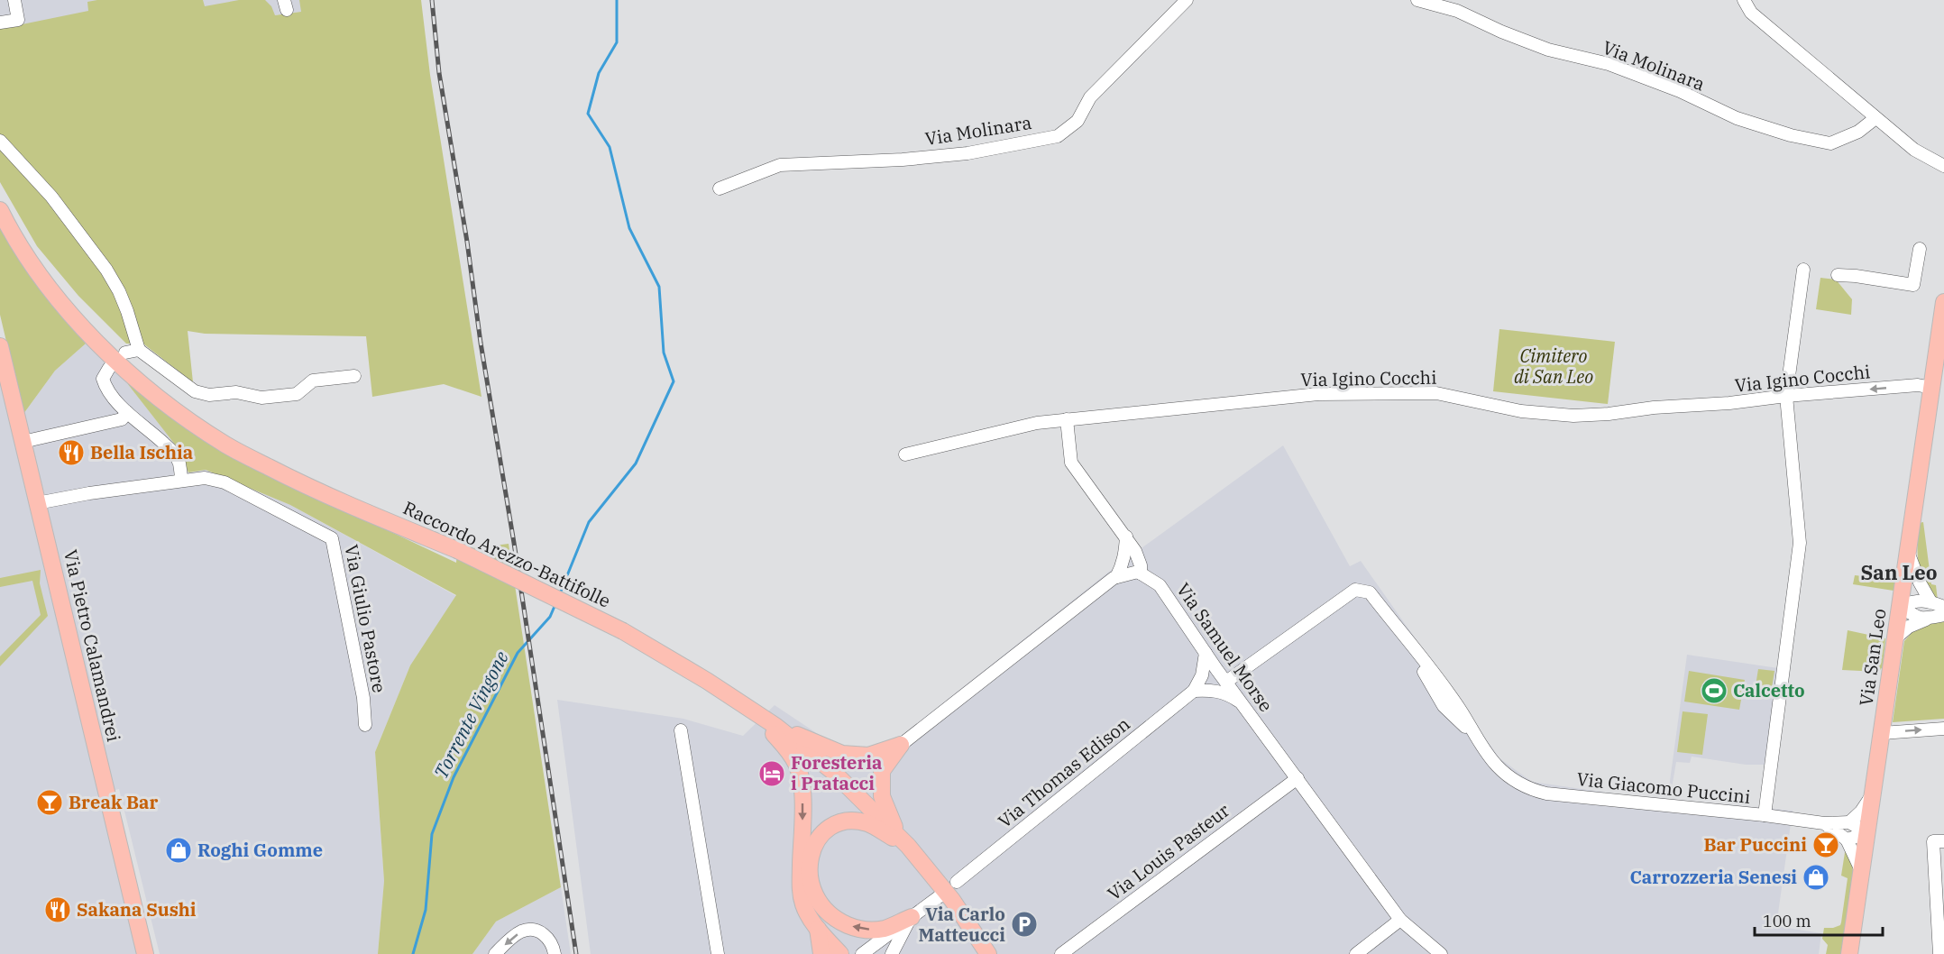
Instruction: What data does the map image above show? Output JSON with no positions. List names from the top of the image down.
{
  "streets": {
    "main road": ["Raccordo Arezzo-Battifolle", "Via Pietro Calamandrei", "Via San Leo"],
    "street": [
      "Via Molinara",
      "Via Igino Cocchi",
      "Via Giulio Pastore",
      "Via Samuel Morse",
      "Via Thomas Edison",
      "Via Giacomo Puccini",
      "Via Louis Pasteur"
    ]
  },
  "crossings": [
    ["Via Igino Cocchi", "Via San Leo"],
    ["Via Giulio Pastore", "Via Pietro Calamandrei"],
    ["Via Samuel Morse", "Via Giacomo Puccini"],
    ["Via Samuel Morse", "Via Louis Pasteur"]
  ],
  "districts": ["San Leo"],
  "water": ["Torrente Vingone"],
  "parks": ["Cimitero di San Leo"],
  "places": {
    "restaurant": ["Bella Ischia", "Sakana Sushi"],
    "sports": ["Calcetto"],
    "hotel": ["Foresteria i Pratacci"],
    "bar": ["Break Bar", "Bar Puccini"],
    "shop": ["Roghi Gomme", "Carrozzeria Senesi"],
    "parking": ["Via Carlo Matteucci"]
  },
  "scale_bar": "100 m"
}
